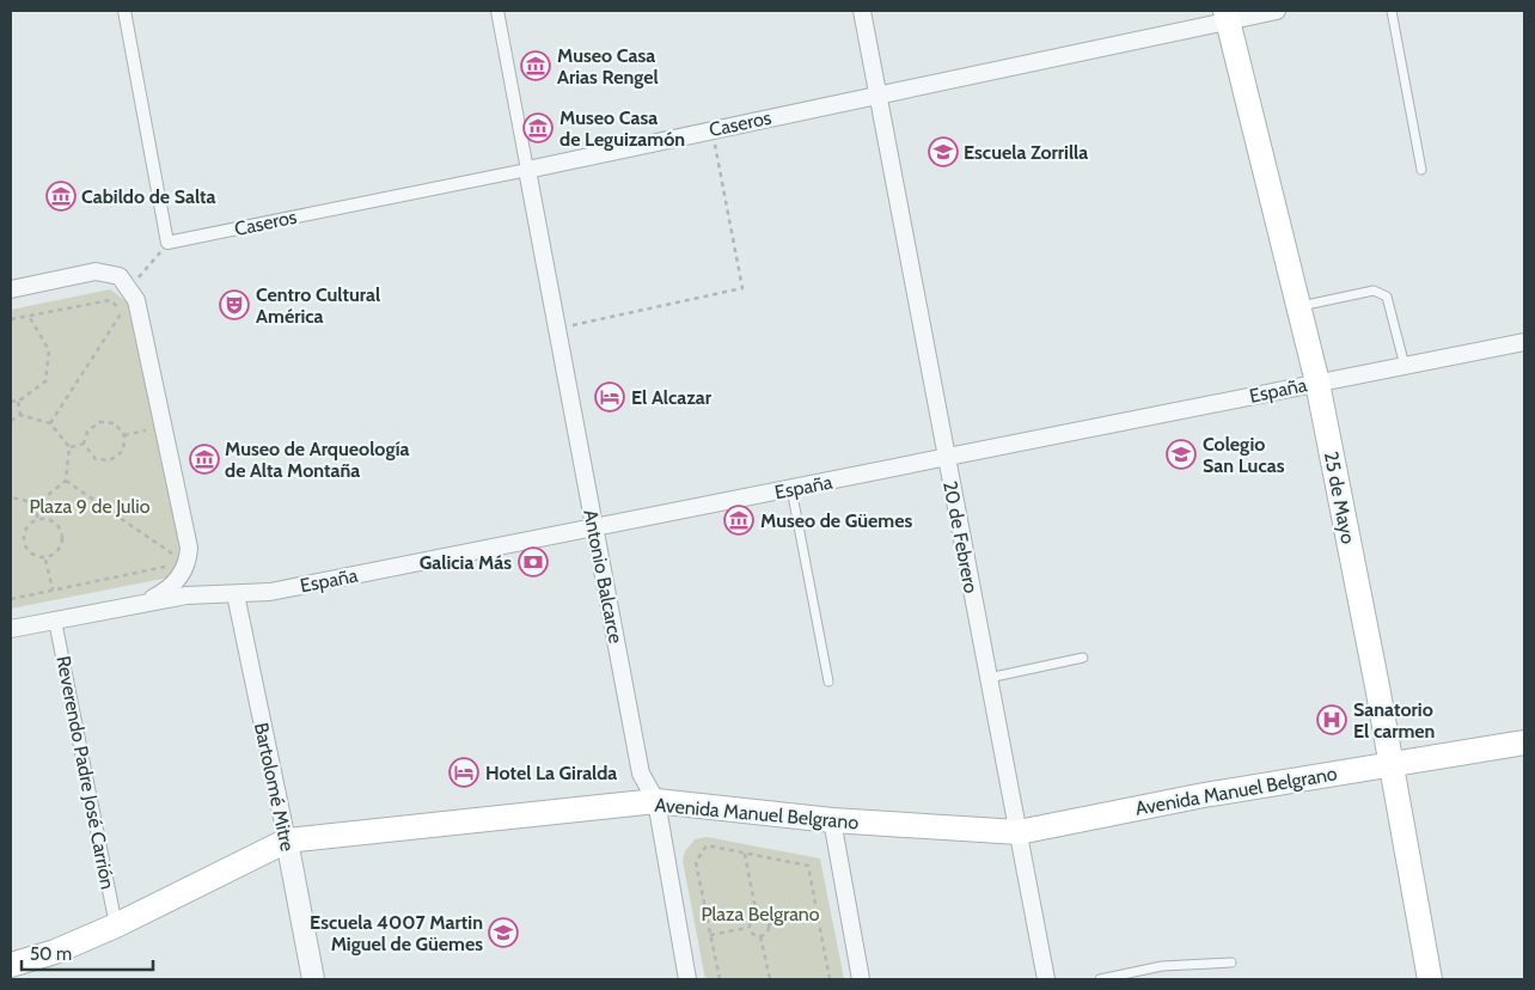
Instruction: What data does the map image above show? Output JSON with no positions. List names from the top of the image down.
{
  "streets": {
    "main road": ["25 de Mayo", "Avenida Manuel Belgrano"],
    "street": [
      "Caseros",
      "España",
      "20 de Febrero",
      "Antonio Balcarce",
      "Reverendo Padre José Carrión",
      "Bartolomé Mitre"
    ]
  },
  "crossings": [
    ["Caseros", "25 de Mayo"],
    ["Caseros", "20 de Febrero"],
    ["Caseros", "Antonio Balcarce"],
    ["España", "25 de Mayo"],
    ["España", "20 de Febrero"],
    ["España", "Antonio Balcarce"],
    ["España", "Reverendo Padre José Carrión"],
    ["España", "Bartolomé Mitre"],
    ["25 de Mayo", "Avenida Manuel Belgrano"],
    ["20 de Febrero", "Avenida Manuel Belgrano"],
    ["Antonio Balcarce", "Avenida Manuel Belgrano"],
    ["Reverendo Padre José Carrión", "Avenida Manuel Belgrano"],
    ["Bartolomé Mitre", "Avenida Manuel Belgrano"]
  ],
  "parks": ["Plaza 9 de Julio", "Plaza Belgrano"],
  "places": {
    "museum": [
      "Museo Casa Arias Rengel",
      "Museo Casa de Leguizamón",
      "Cabildo de Salta",
      "Museo de Arqueología de Alta Montaña",
      "Museo de Güemes"
    ],
    "school or university": ["Escuela Zorrilla", "Colegio San Lucas", "Escuela 4007 Martin Miguel de Güemes"],
    "theatre": ["Centro Cultural América"],
    "hotel": ["El Alcazar", "Hotel La Giralda"],
    "bank": ["Galicia Más"],
    "hospital": ["Sanatorio El carmen"]
  },
  "scale_bar": "50 m"
}
